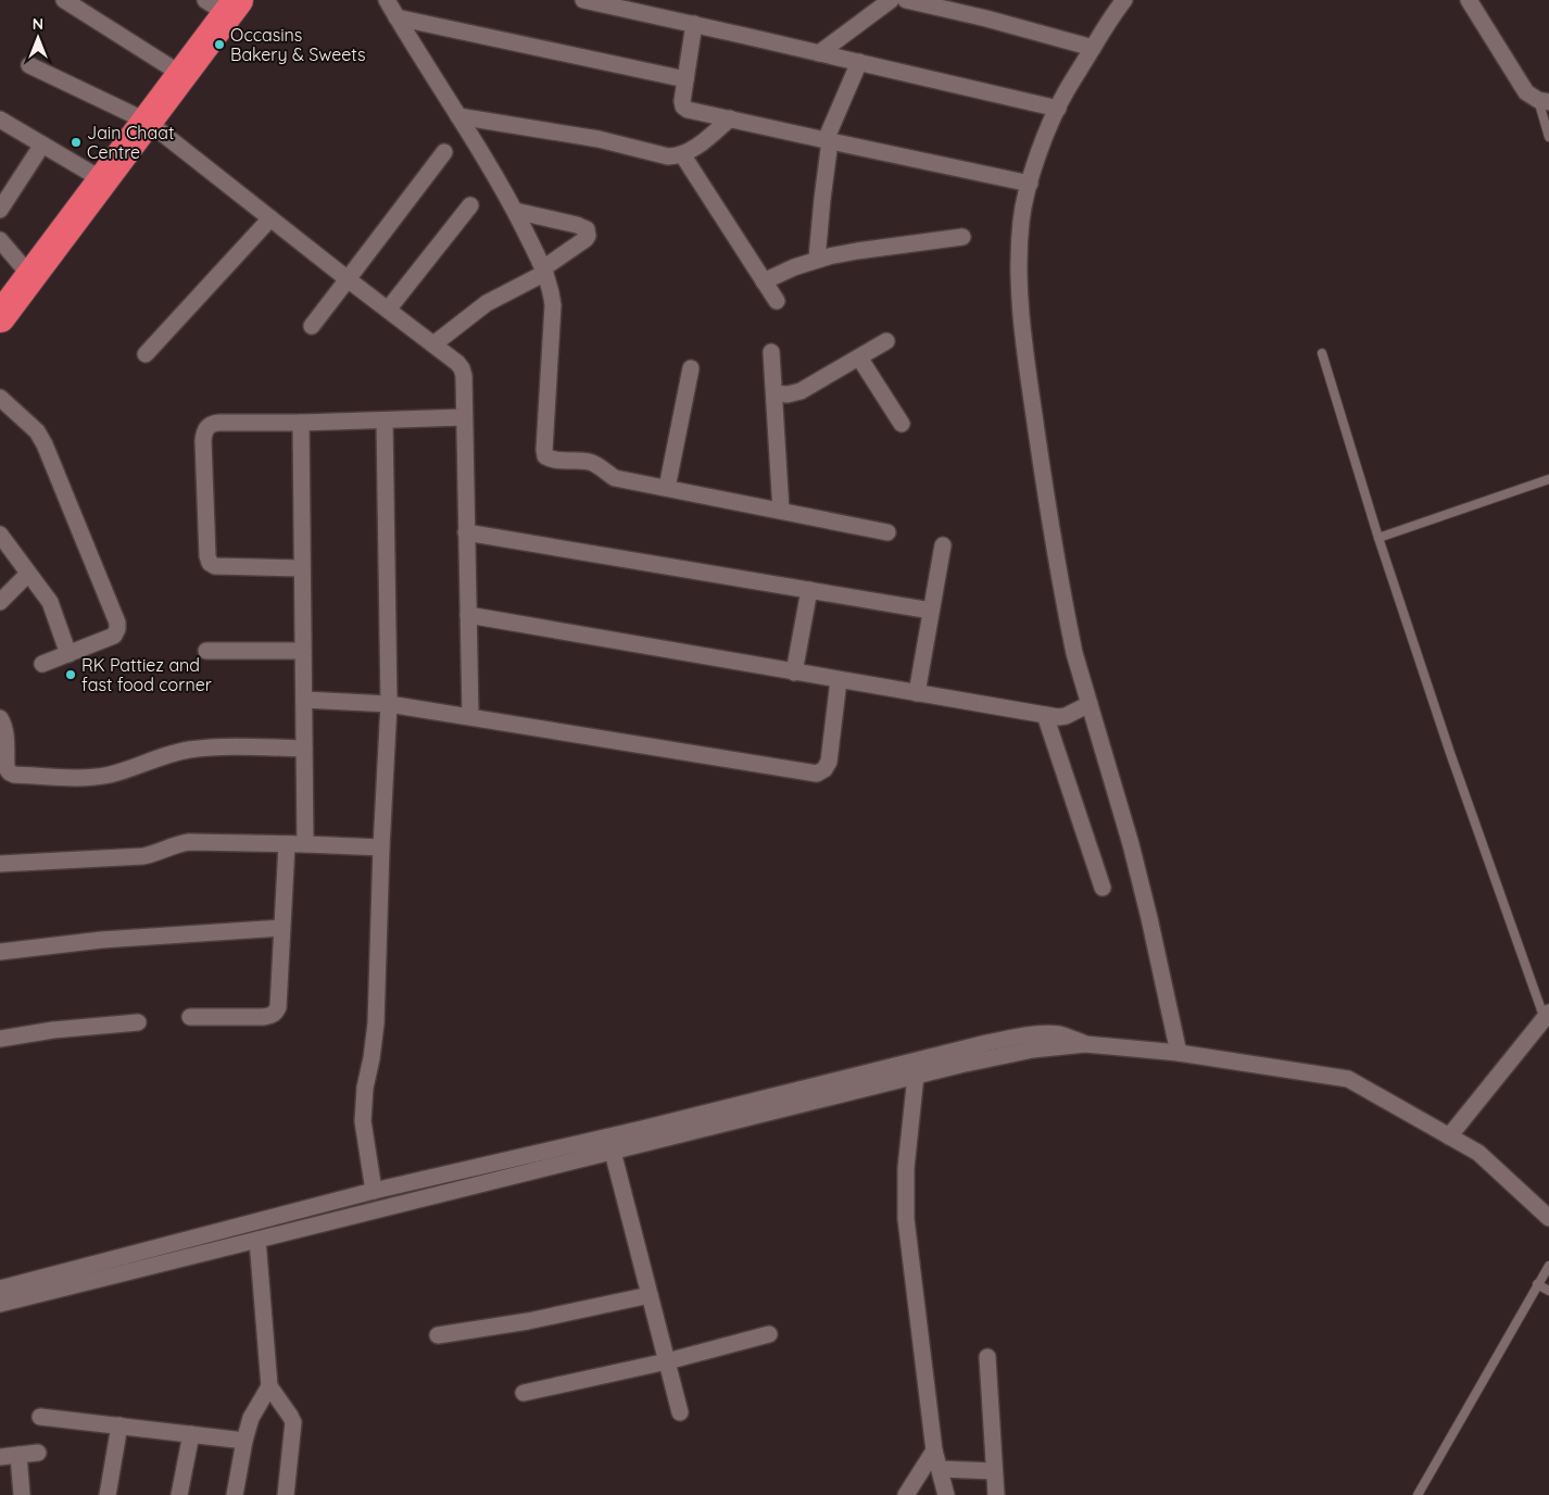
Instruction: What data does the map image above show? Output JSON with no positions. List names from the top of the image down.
{
  "places": ["Occasins Bakery & Sweets", "Jain Chaat Centre", "RK Pattiez and fast food corner"],
  "north": "top"
}
